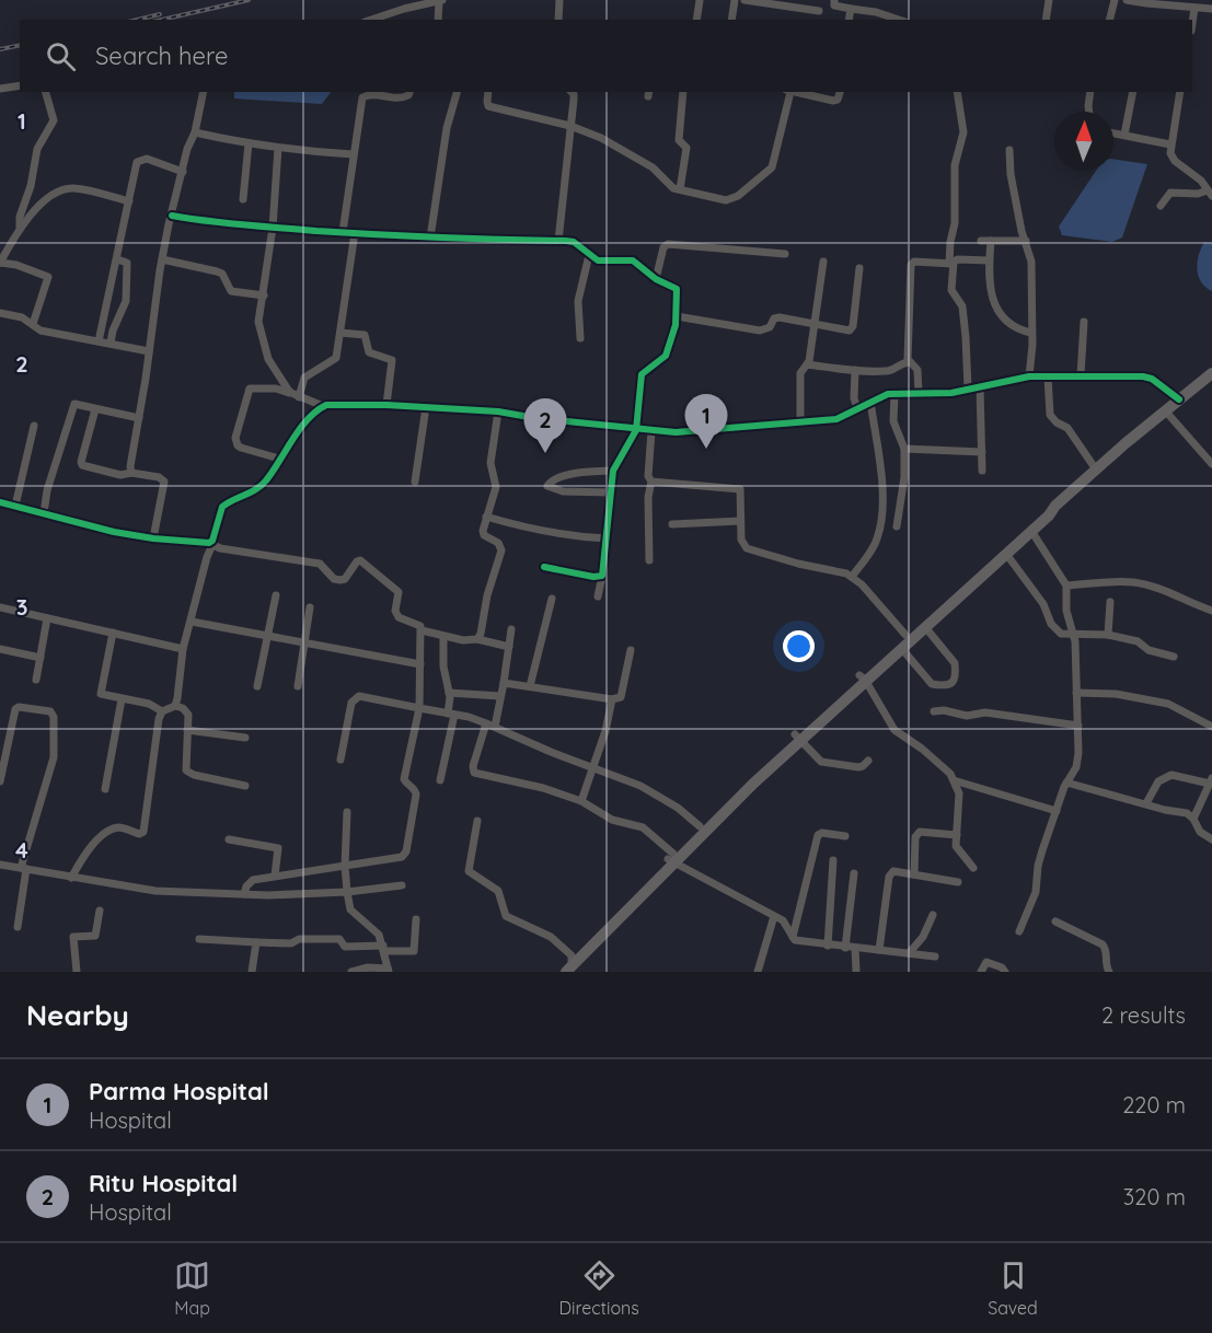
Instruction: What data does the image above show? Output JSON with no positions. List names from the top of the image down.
{
  "north": "top",
  "page": {
    "search": "Search here",
    "pins": ["1", "2"],
    "heading": ["Nearby", "2 results"],
    "list": [
      {
        "mark": "1",
        "name": "Parma Hospital",
        "note": "Hospital",
        "value": "220 m"
      },
      {
        "mark": "2",
        "name": "Ritu Hospital",
        "note": "Hospital",
        "value": "320 m"
      }
    ],
    "nav": ["Map", "Directions", "Saved"]
  },
  "grid": {
    "rows": [
      "1",
      "2",
      "3",
      "4"
    ]
  }
}
